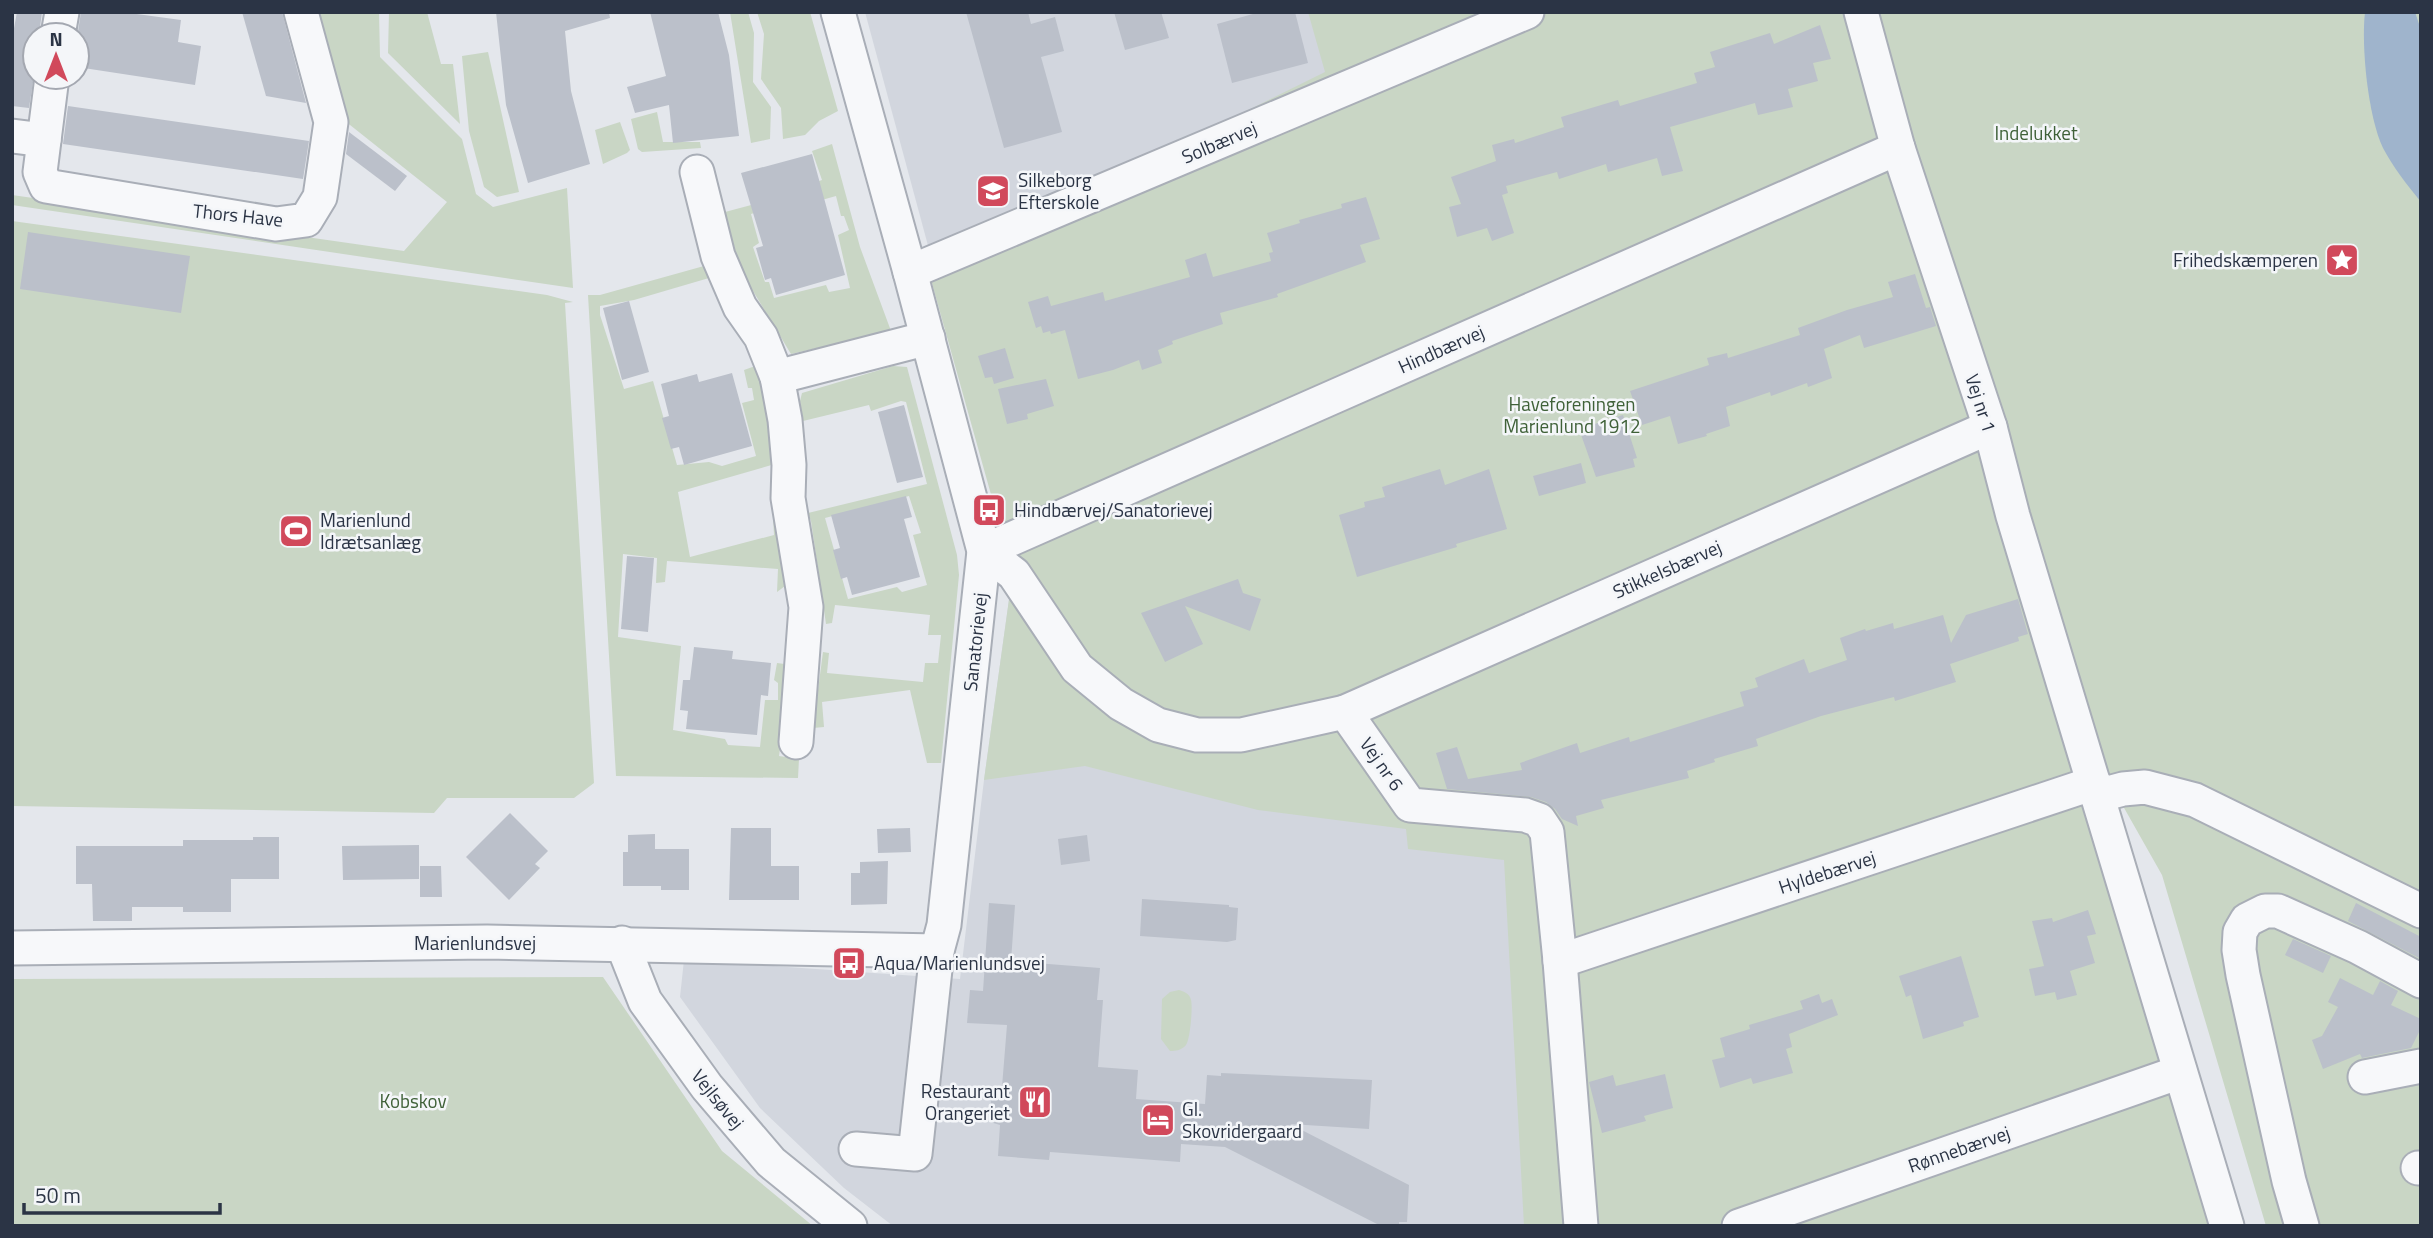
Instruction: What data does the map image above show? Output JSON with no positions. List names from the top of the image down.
{
  "streets": {
    "street": [
      "Solbærvej",
      "Thors Have",
      "Hindbærvej",
      "Vej nr 1",
      "Stikkelsbærvej",
      "Sanatorievej",
      "Vej nr 6",
      "Hyldebærvej",
      "Marienlundsvej",
      "Vejlsøvej",
      "Rønnebærvej"
    ]
  },
  "crossings": [
    ["Solbærvej", "Sanatorievej"],
    ["Hindbærvej", "Vej nr 1"],
    ["Hindbærvej", "Sanatorievej"],
    ["Vej nr 1", "Stikkelsbærvej"],
    ["Vej nr 1", "Hyldebærvej"],
    ["Vej nr 1", "Rønnebærvej"],
    ["Stikkelsbærvej", "Vej nr 6"],
    ["Sanatorievej", "Marienlundsvej"],
    ["Vej nr 6", "Hyldebærvej"],
    ["Marienlundsvej", "Vejlsøvej"]
  ],
  "parks": ["Indelukket", "Haveforeningen Marienlund 1912", "Kobskov"],
  "places": {
    "school or university": ["Silkeborg Efterskole"],
    "place": ["Frihedskæmperen"],
    "bus stop": ["Hindbærvej/Sanatorievej", "Aqua/Marienlundsvej"],
    "sports": ["Marienlund Idrætsanlæg"],
    "restaurant": ["Restaurant Orangeriet"],
    "hotel": ["Gl. Skovridergaard"]
  },
  "scale_bar": "50 m",
  "north": "top"
}
